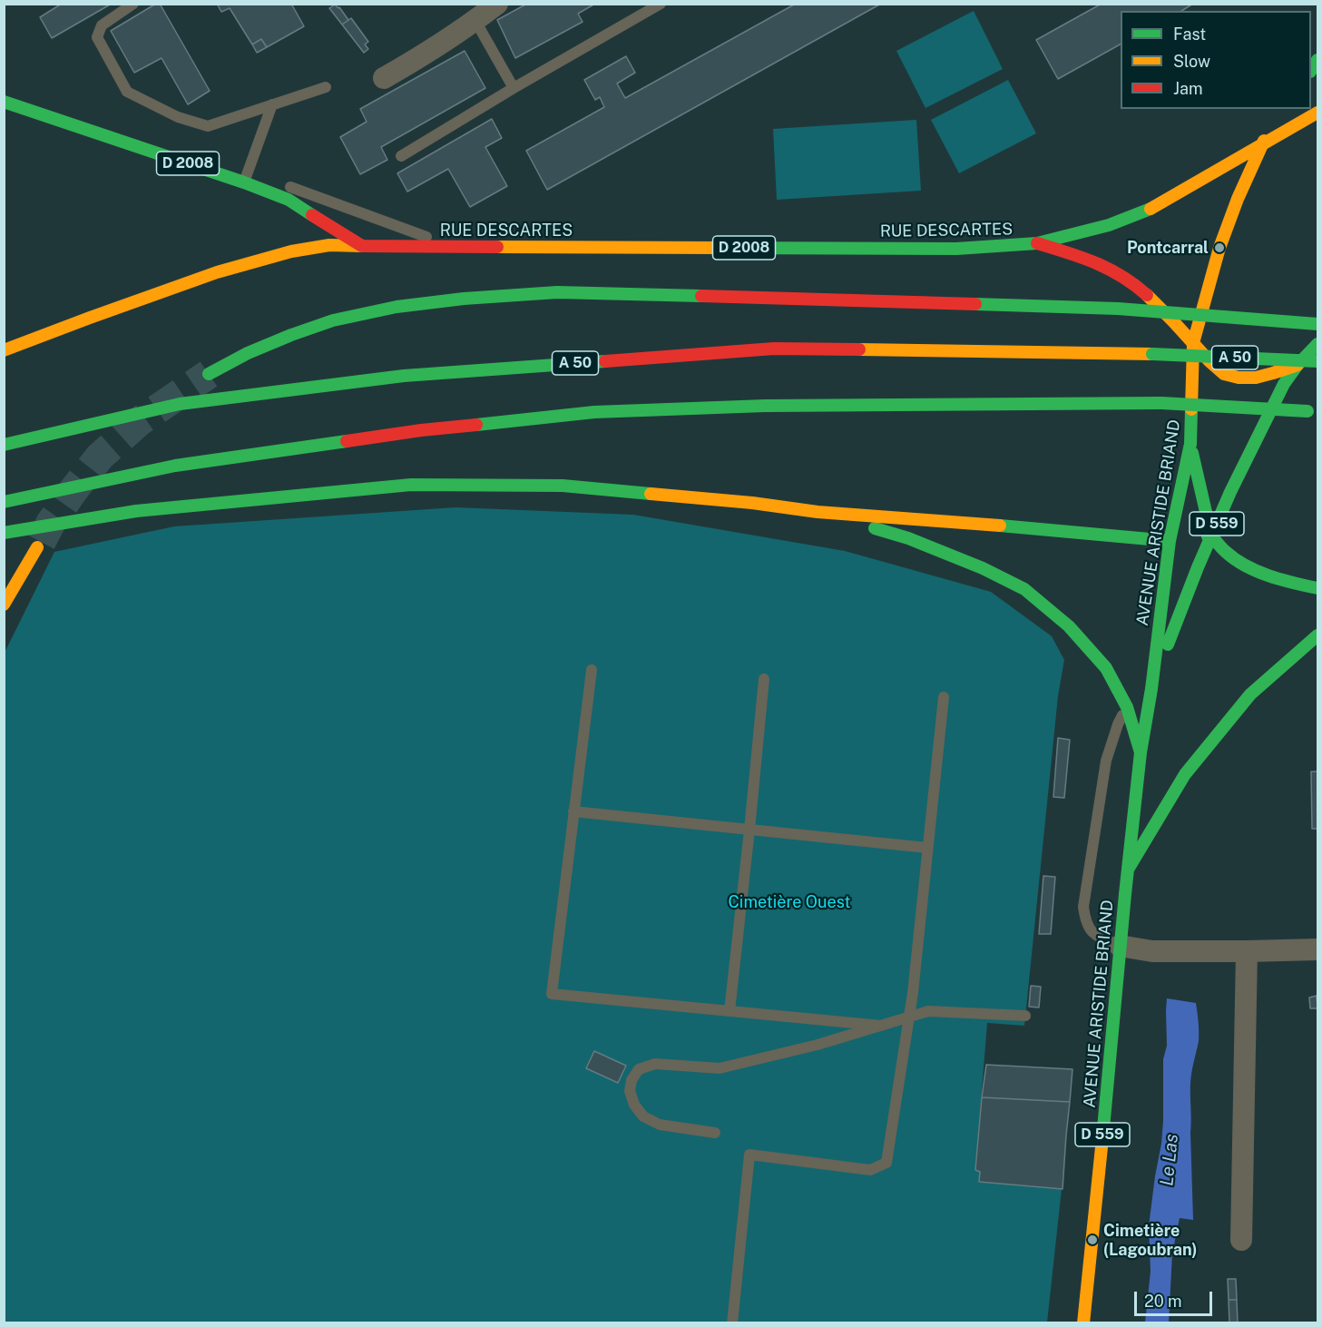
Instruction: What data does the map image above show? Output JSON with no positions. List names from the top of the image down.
{
  "streets": {
    "main road": [
      "D 2008",
      "RUE DESCARTES",
      "A 50",
      "AVENUE ARISTIDE BRIAND",
      "D 559"
    ]
  },
  "crossings": [
    ["D 2008", "RUE DESCARTES"],
    ["RUE DESCARTES", "AVENUE ARISTIDE BRIAND"]
  ],
  "water": ["Le Las"],
  "parks": ["Cimetière Ouest"],
  "places": ["Pontcarral", "Cimetière (Lagoubran)"],
  "legend": ["Fast", "Slow", "Jam"],
  "scale_bar": "20 m"
}
